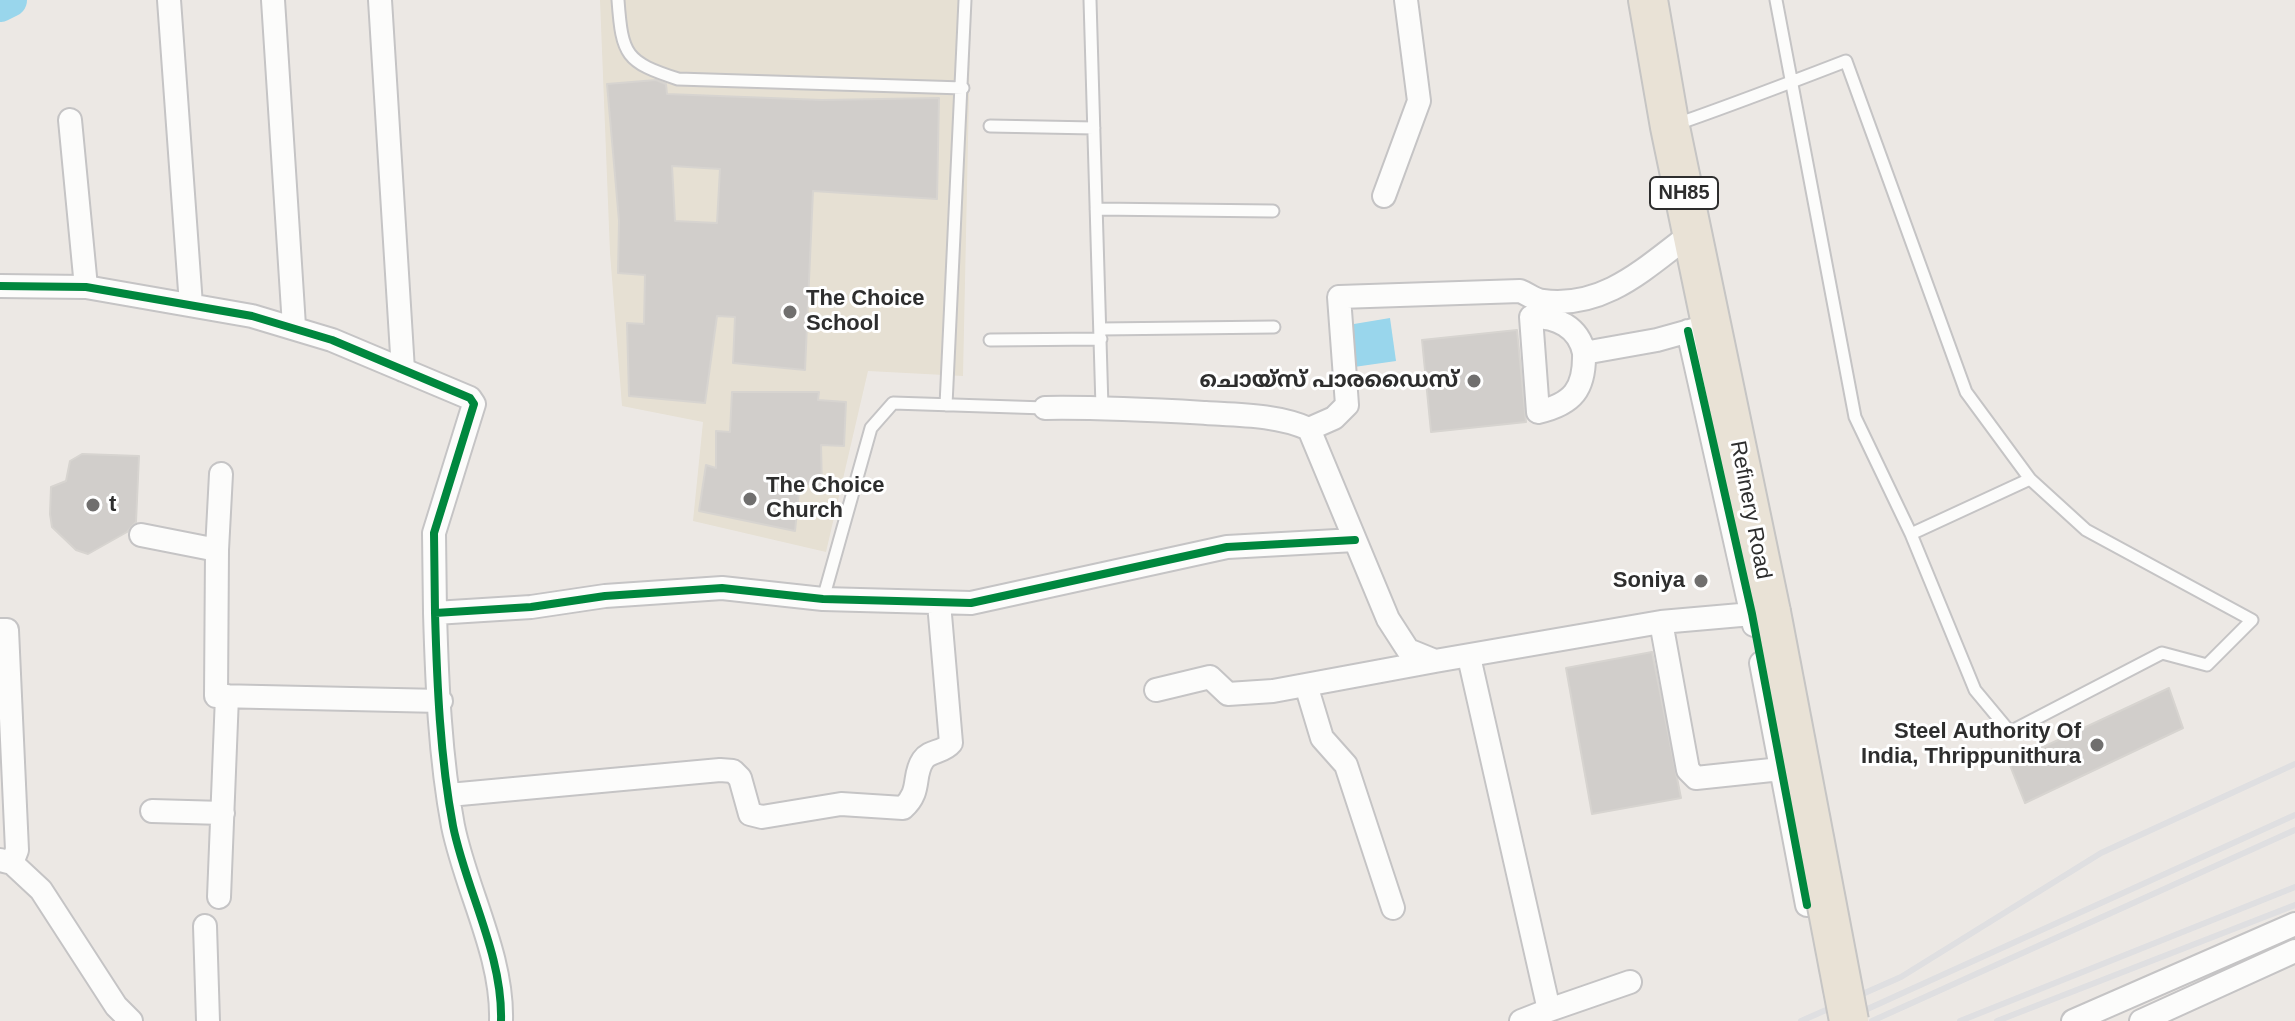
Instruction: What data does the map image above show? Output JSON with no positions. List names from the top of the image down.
{
  "streets": {
    "highway": ["NH85", "Refinery Road"]
  },
  "places": [
    "The Choice School",
    "ചൊയ്സ് പാരഡൈസ്",
    "The Choice Church",
    "t",
    "Soniya",
    "Steel Authority Of India, Thrippunithura"
  ]
}
